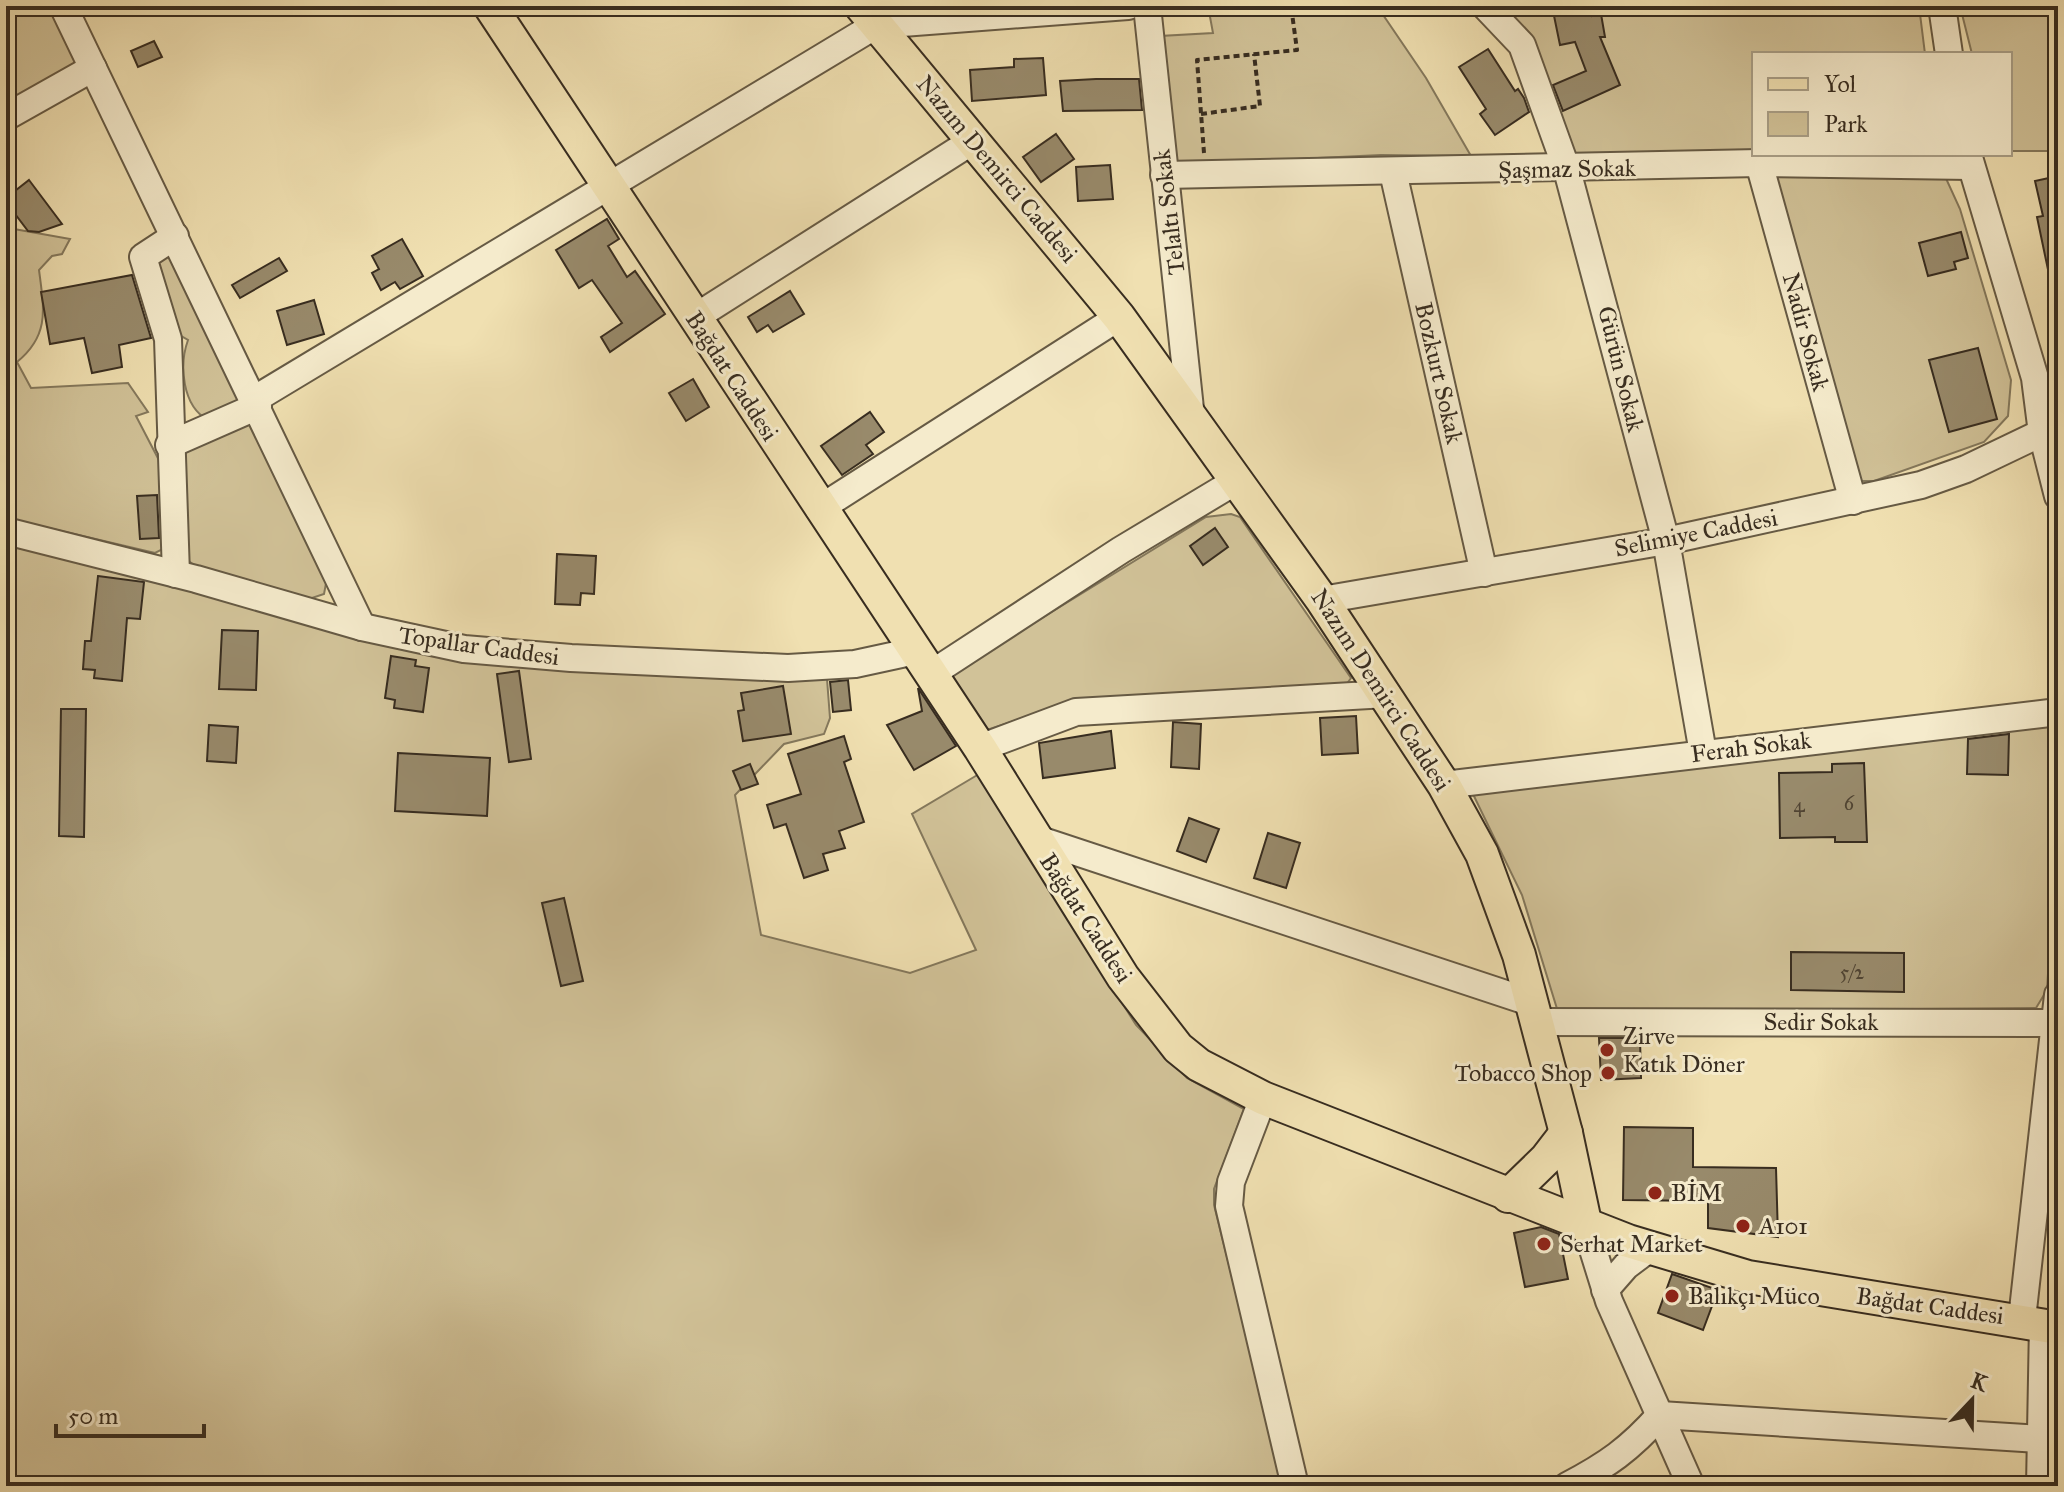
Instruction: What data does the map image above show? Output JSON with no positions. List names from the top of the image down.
{
  "streets": {
    "main road": ["Nazım Demirci Caddesi", "Bağdat Caddesi"],
    "street": [
      "Şaşmaz Sokak",
      "Telaltı Sokak",
      "Nadir Sokak",
      "Gürün Sokak",
      "Bozkurt Sokak",
      "Selimiye Caddesi",
      "Topallar Caddesi",
      "Ferah Sokak",
      "Sedir Sokak"
    ]
  },
  "crossings": [
    ["Nazım Demirci Caddesi", "Telaltı Sokak"],
    ["Nazım Demirci Caddesi", "Bağdat Caddesi"],
    ["Nazım Demirci Caddesi", "Selimiye Caddesi"],
    ["Nazım Demirci Caddesi", "Ferah Sokak"],
    ["Nazım Demirci Caddesi", "Sedir Sokak"],
    ["Şaşmaz Sokak", "Telaltı Sokak"],
    ["Şaşmaz Sokak", "Nadir Sokak"],
    ["Şaşmaz Sokak", "Gürün Sokak"],
    ["Şaşmaz Sokak", "Bozkurt Sokak"],
    ["Nadir Sokak", "Selimiye Caddesi"],
    ["Gürün Sokak", "Selimiye Caddesi"],
    ["Gürün Sokak", "Ferah Sokak"],
    ["Bozkurt Sokak", "Selimiye Caddesi"],
    ["Bağdat Caddesi", "Topallar Caddesi"],
    ["Bağdat Caddesi", "Sedir Sokak"]
  ],
  "places": [
    "Zirve Katık Döner",
    "Tobacco Shop",
    "BİM",
    "A101",
    "Serhat Market",
    "Balıkçı Müco"
  ],
  "house_numbers": ["6", "4", "5/2"],
  "legend": ["Yol", "Park"],
  "scale_bar": "50 m",
  "north": "top"
}
